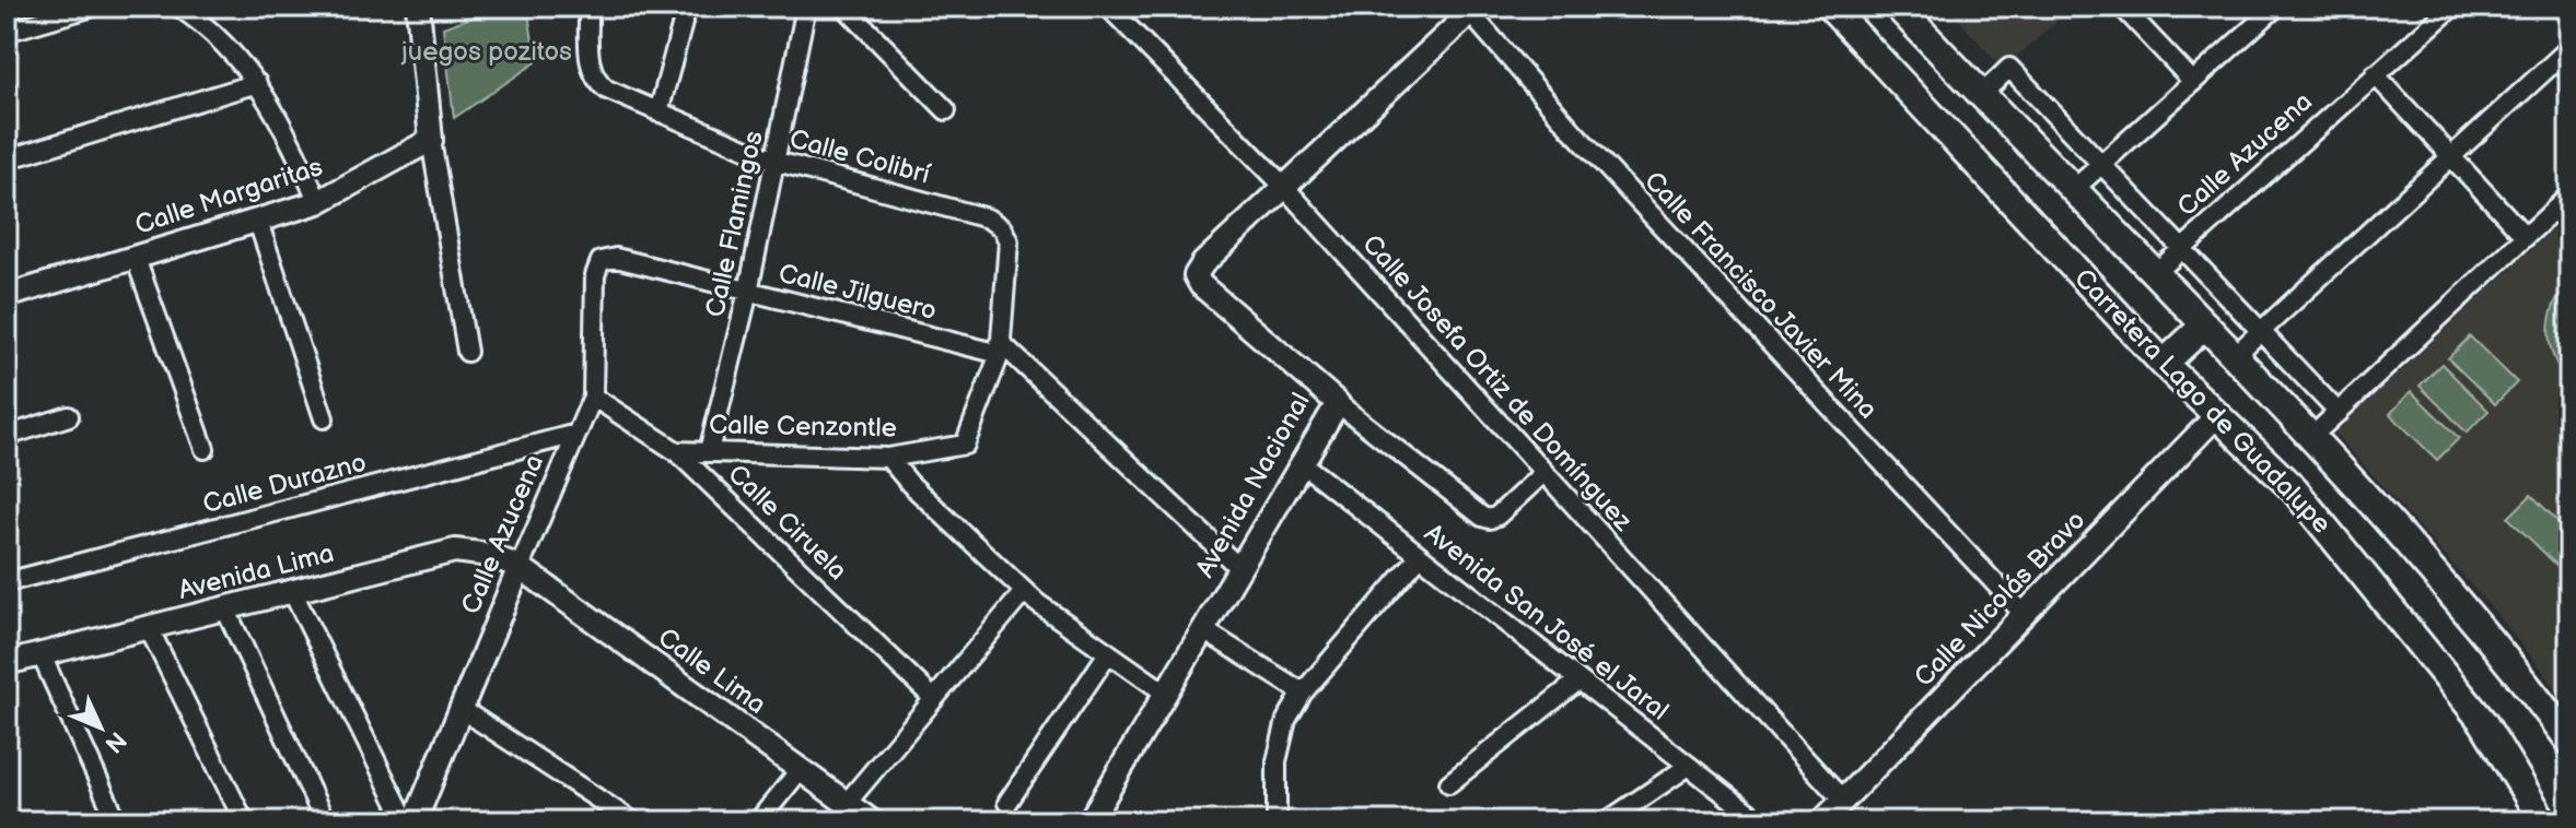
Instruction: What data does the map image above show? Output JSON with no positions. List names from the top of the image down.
{
  "streets": {
    "main road": ["Carretera Lago de Guadalupe"],
    "street": [
      "Calle Azucena",
      "Calle Colibrí",
      "Calle Margaritas",
      "Calle Flamingos",
      "Calle Jilguero",
      "Calle Francisco Javier Mina",
      "Calle Josefa Ortiz de Domínguez",
      "Calle Cenzontle",
      "Calle Durazno",
      "Avenida Nacional",
      "Calle Ciruela",
      "Avenida Lima",
      "Calle Nicolás Bravo",
      "Avenida San José el Jaral",
      "Calle Lima"
    ]
  },
  "crossings": [
    ["Calle Azucena", "Calle Jilguero"],
    ["Calle Azucena", "Carretera Lago de Guadalupe"],
    ["Calle Azucena", "Calle Durazno"],
    ["Calle Azucena", "Calle Ciruela"],
    ["Calle Azucena", "Avenida Lima"],
    ["Calle Azucena", "Calle Lima"],
    ["Calle Colibrí", "Calle Flamingos"],
    ["Calle Colibrí", "Calle Cenzontle"],
    ["Calle Flamingos", "Calle Jilguero"],
    ["Calle Flamingos", "Calle Cenzontle"],
    ["Calle Jilguero", "Calle Cenzontle"],
    ["Calle Jilguero", "Avenida Nacional"],
    ["Calle Francisco Javier Mina", "Avenida Nacional"],
    ["Calle Francisco Javier Mina", "Calle Nicolás Bravo"],
    ["Calle Josefa Ortiz de Domínguez", "Avenida Nacional"],
    ["Calle Josefa Ortiz de Domínguez", "Calle Nicolás Bravo"],
    ["Carretera Lago de Guadalupe", "Calle Nicolás Bravo"],
    ["Calle Cenzontle", "Calle Ciruela"],
    ["Avenida Nacional", "Avenida San José el Jaral"],
    ["Avenida Lima", "Calle Lima"]
  ],
  "parks": ["juegos pozitos"],
  "north": "bottom right"
}
